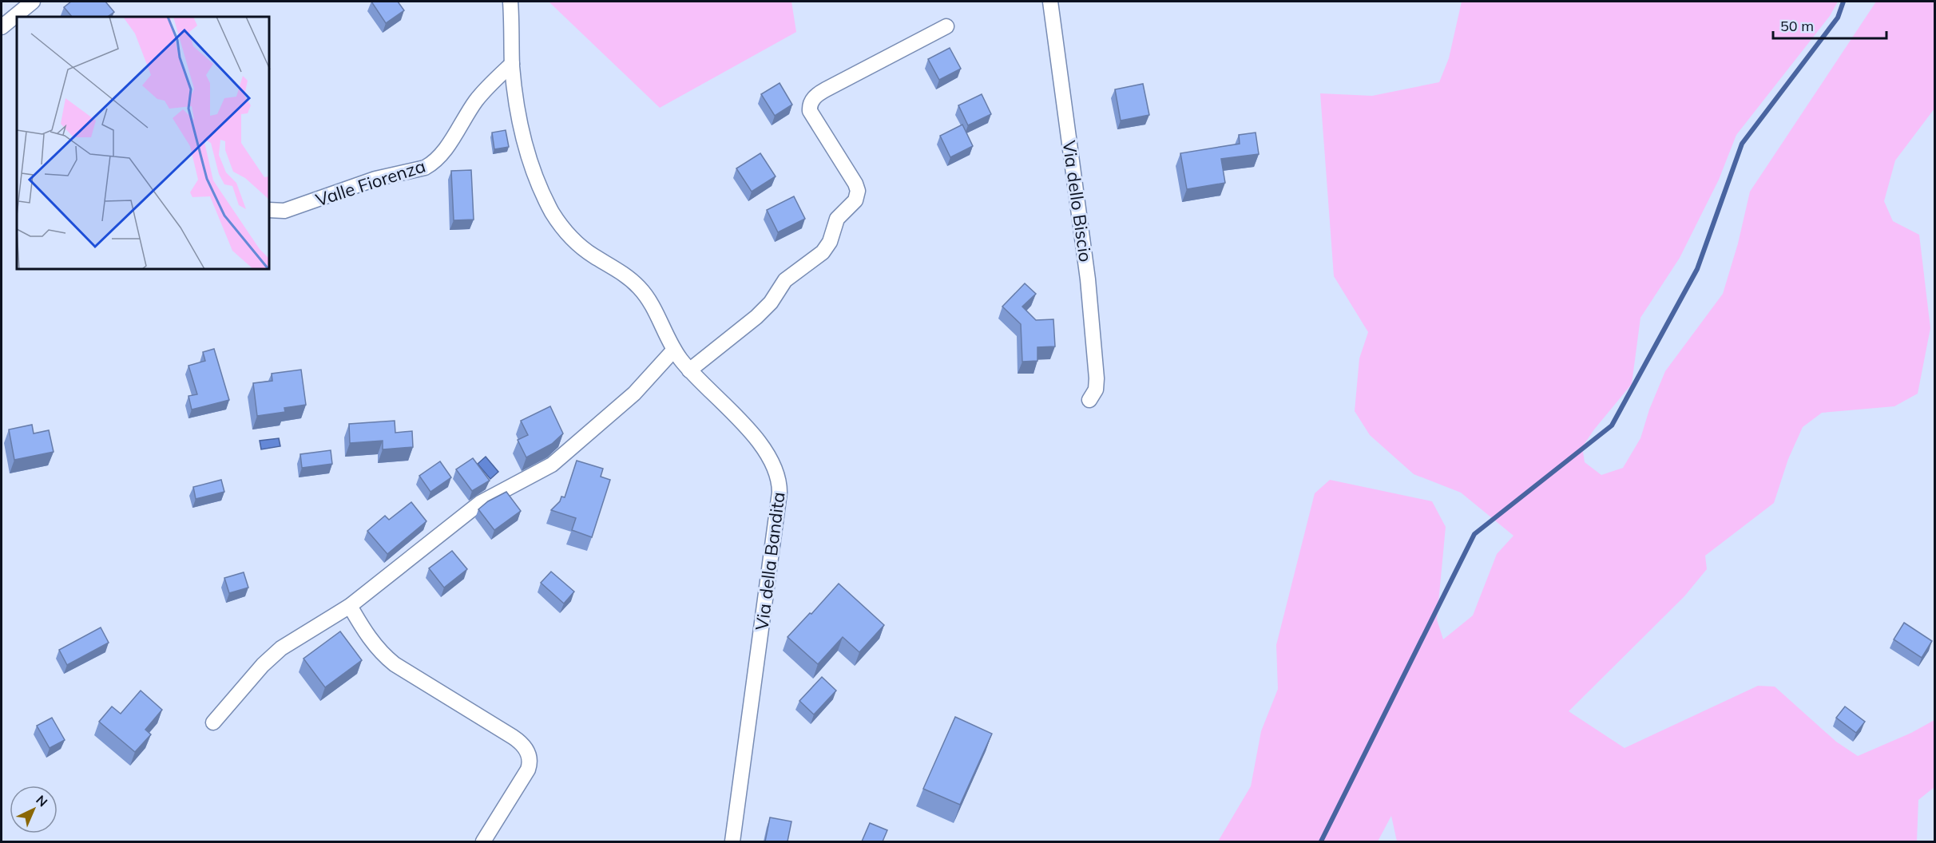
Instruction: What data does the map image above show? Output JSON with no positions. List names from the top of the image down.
{
  "streets": {
    "street": ["Valle Fiorenza", "Via dello Biscio", "Via della Bandita"]
  },
  "crossings": [
    ["Valle Fiorenza", "Via della Bandita"]
  ],
  "scale_bar": "50 m",
  "north": "top right"
}
